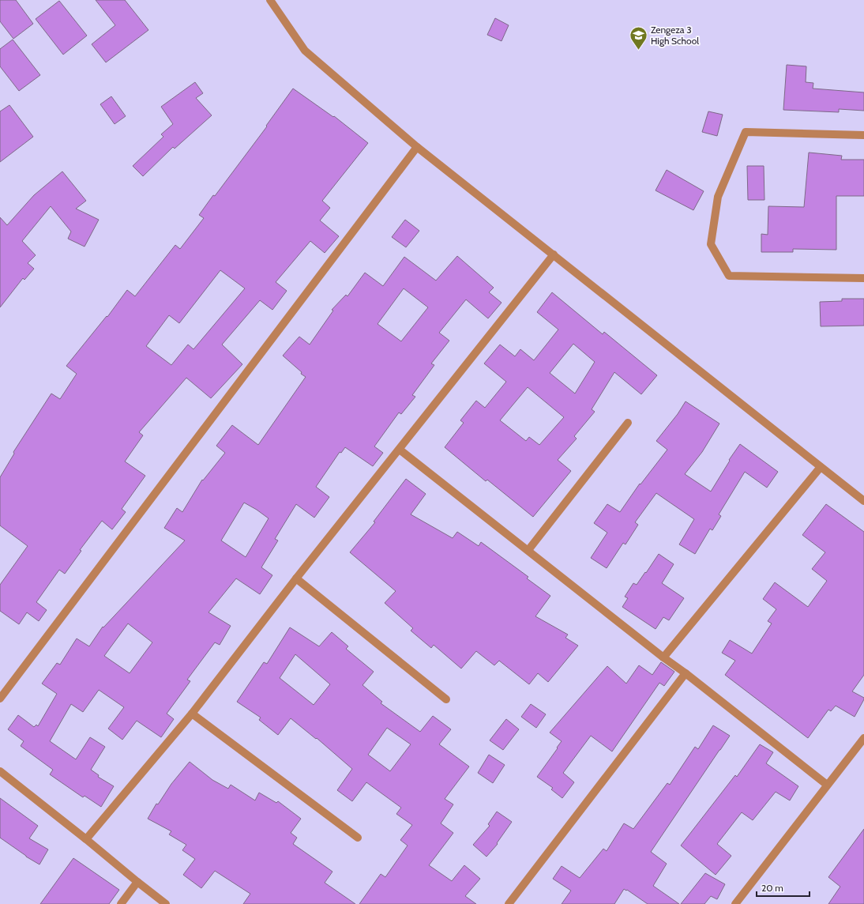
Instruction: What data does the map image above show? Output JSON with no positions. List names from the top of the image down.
{
  "places": {
    "school or university": ["Zengeza 3 High School"]
  },
  "scale_bar": "20 m"
}
